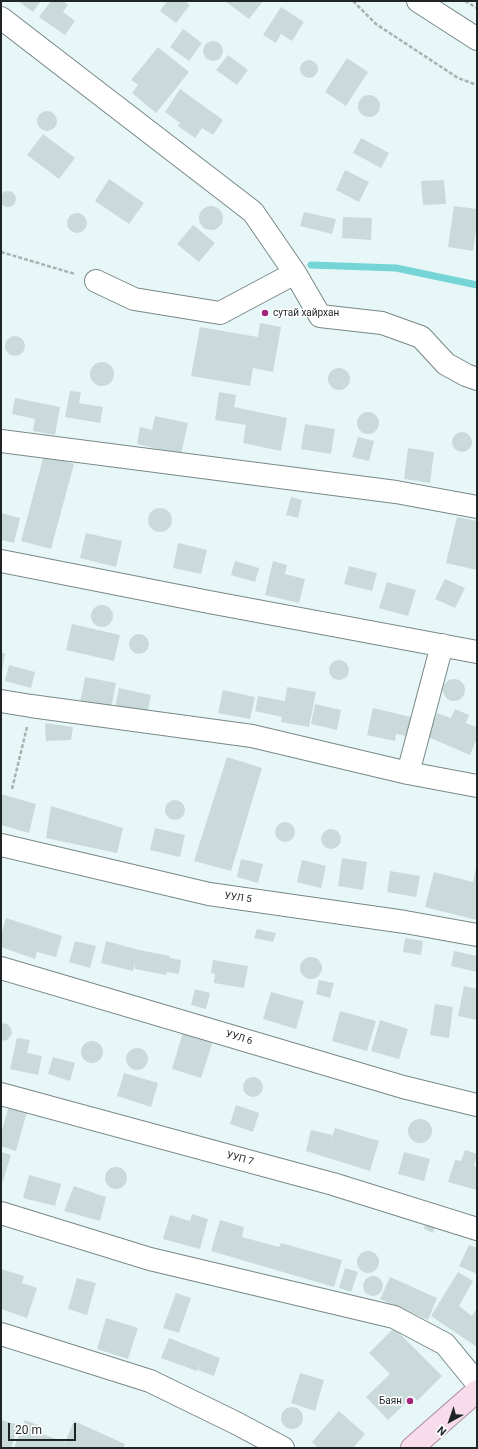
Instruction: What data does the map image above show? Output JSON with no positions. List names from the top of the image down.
{
  "streets": {
    "street": ["УУЛ 5", "УУЛ 6", "УУП 7"]
  },
  "places": ["сутай хайрхан", "Баян"],
  "scale_bar": "20 m",
  "north": "bottom left"
}
